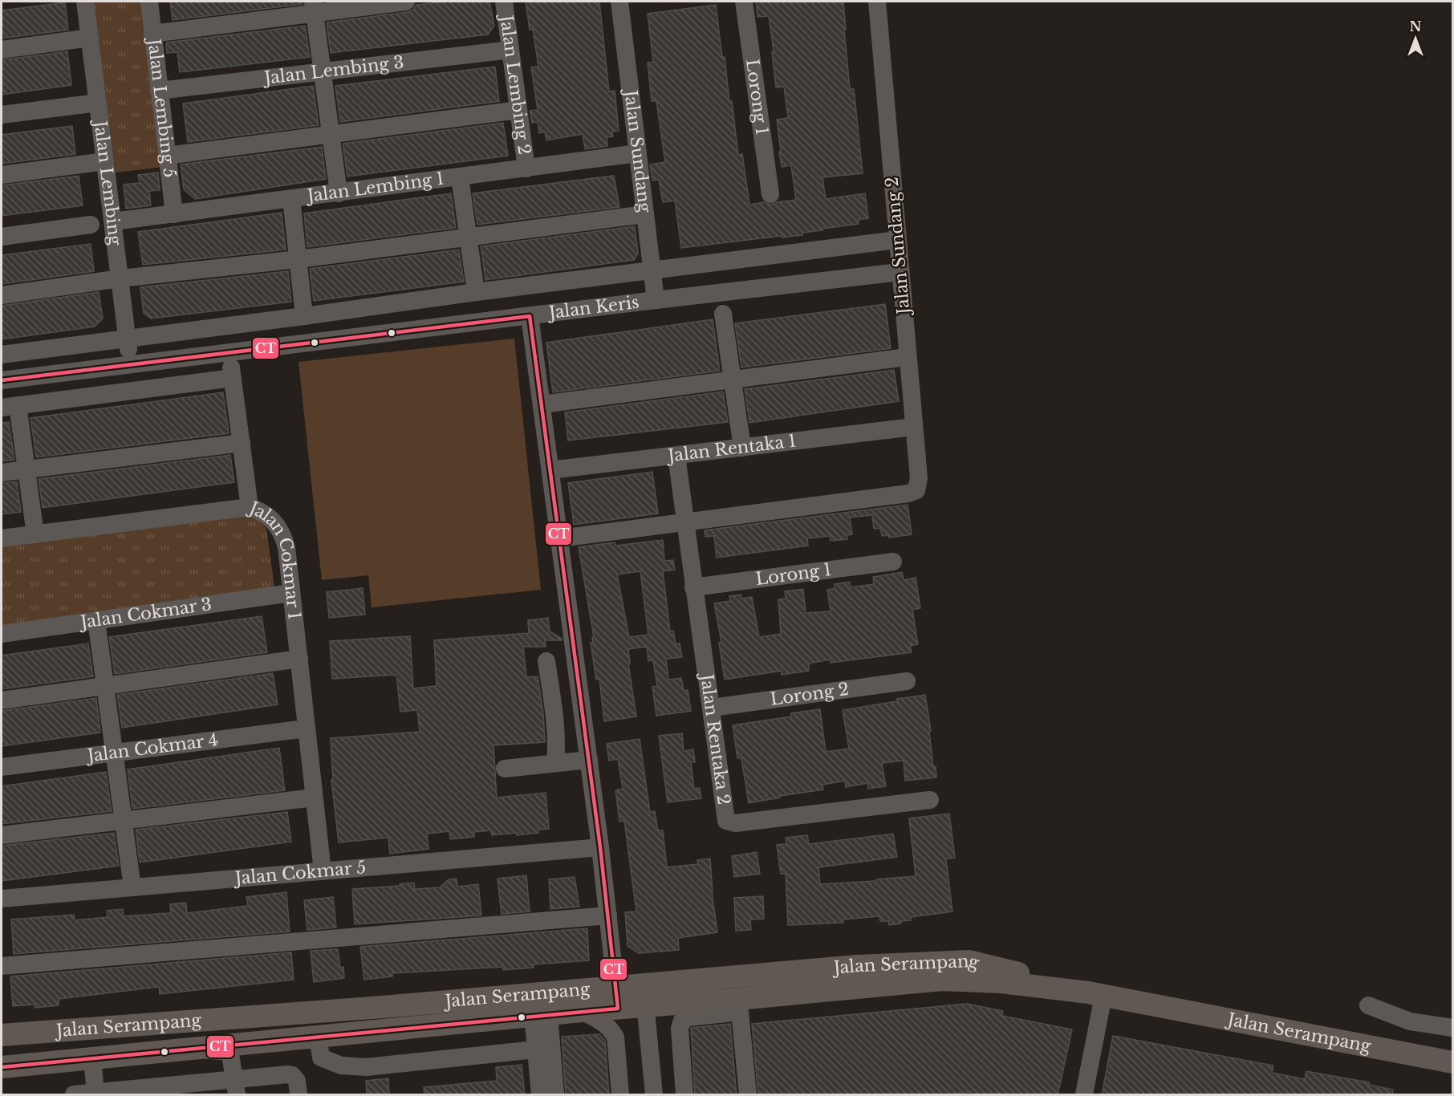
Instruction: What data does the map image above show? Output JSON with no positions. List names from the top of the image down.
{
  "streets": {
    "main road": ["Jalan Serampang"],
    "street": [
      "Jalan Lembing 3",
      "Jalan Lembing 2",
      "Lorong 1",
      "Jalan Lembing 5",
      "Jalan Sundang",
      "Jalan Lembing",
      "Jalan Lembing 1",
      "Jalan Sundang 2",
      "Jalan Keris",
      "Jalan Rentaka 1",
      "Jalan Cokmar 1",
      "Jalan Cokmar 3",
      "Lorong 2",
      "Jalan Rentaka 2",
      "Jalan Cokmar 4",
      "Jalan Cokmar 5"
    ]
  },
  "crossings": [
    ["Jalan Lembing 3", "Jalan Lembing 2"],
    ["Jalan Lembing 3", "Jalan Lembing 5"],
    ["Jalan Lembing 2", "Jalan Lembing 1"],
    ["Lorong 1", "Jalan Rentaka 2"],
    ["Jalan Lembing 5", "Jalan Lembing 1"],
    ["Jalan Sundang", "Jalan Lembing 1"],
    ["Jalan Sundang", "Jalan Keris"],
    ["Jalan Lembing", "Jalan Lembing 1"],
    ["Jalan Lembing", "Jalan Keris"],
    ["Jalan Sundang 2", "Jalan Keris"],
    ["Jalan Sundang 2", "Jalan Rentaka 1"],
    ["Jalan Sundang 2", "Jalan Rentaka 2"],
    ["Jalan Rentaka 1", "Jalan Rentaka 2"],
    ["Jalan Cokmar 1", "Jalan Cokmar 3"],
    ["Jalan Cokmar 1", "Jalan Cokmar 4"],
    ["Jalan Cokmar 1", "Jalan Cokmar 5"],
    ["Lorong 2", "Jalan Rentaka 2"]
  ],
  "lines": ["transit line CT"],
  "north": "top"
}
